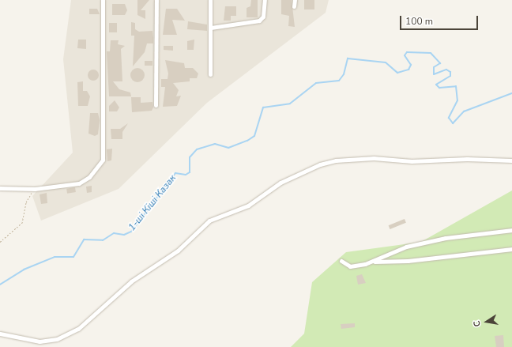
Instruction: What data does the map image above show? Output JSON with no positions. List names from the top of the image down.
{
  "water": ["1-ші Кіші Казак"],
  "scale_bar": "100 m",
  "north": "left"
}
